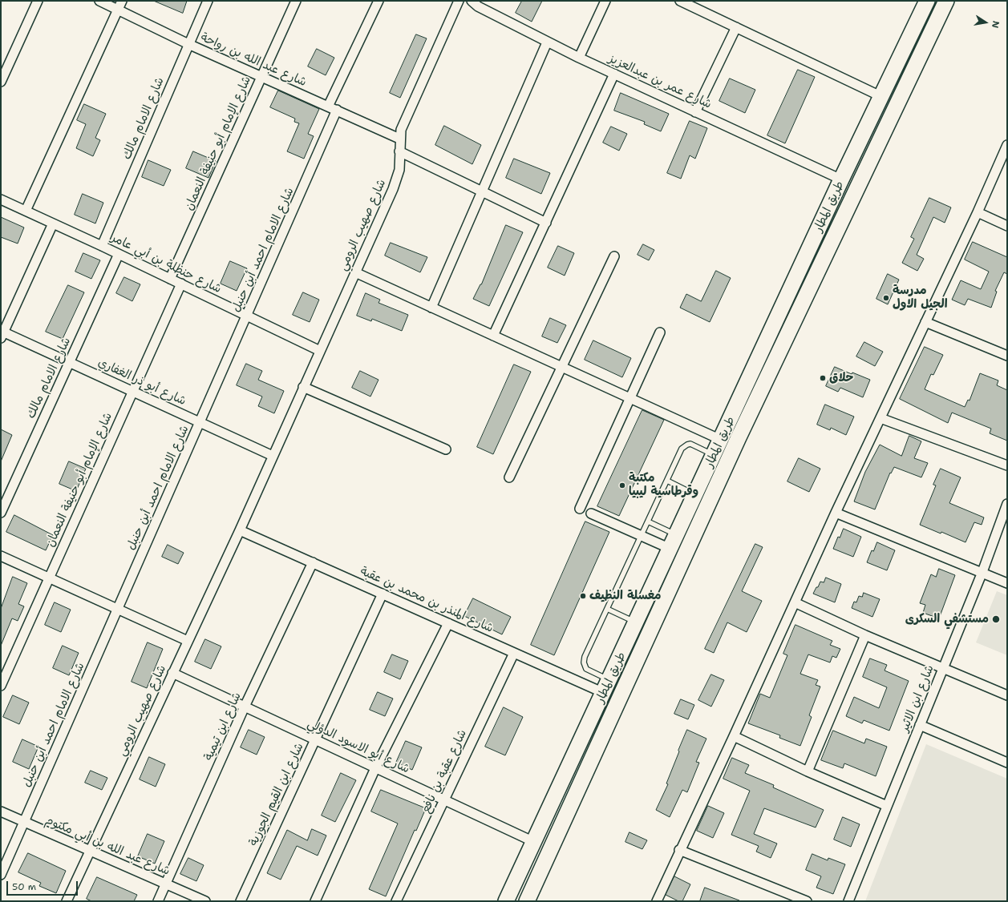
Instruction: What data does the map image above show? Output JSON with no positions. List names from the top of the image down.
{
  "streets": {
    "highway": ["طريق المطار"],
    "street": [
      "شارع عبد الله بن رواحة",
      "شارع عمر بن عبدالعزيز",
      "شارع الامام مالك",
      "شارع الإمام أبو حنيفة النعمان",
      "شارع صهيب الرومي",
      "شارع الامام احمد أبن حنبل",
      "شارع حنظلة بن أبي عامر",
      "شارع أبو ذر الغفاري",
      "شارع المنذر بن محمد بن عقبة",
      "شارع ابن الاثير",
      "شارع ابن تيمية",
      "شارع أبو الاسود الدؤلي",
      "شارع عقبة بن نافع",
      "شارع ابن القيم الجوزية",
      "شارع عبد الله بن أبي مكتوم"
    ]
  },
  "crossings": [
    ["شارع عبد الله بن رواحة", "شارع الامام مالك"],
    ["شارع عبد الله بن رواحة", "شارع الإمام أبو حنيفة النعمان"],
    ["شارع عبد الله بن رواحة", "شارع صهيب الرومي"],
    ["شارع عبد الله بن رواحة", "شارع الامام احمد أبن حنبل"],
    ["شارع عمر بن عبدالعزيز", "طريق المطار"],
    ["شارع الامام مالك", "شارع حنظلة بن أبي عامر"],
    ["شارع الامام مالك", "شارع أبو ذر الغفاري"],
    ["شارع الإمام أبو حنيفة النعمان", "شارع حنظلة بن أبي عامر"],
    ["شارع الإمام أبو حنيفة النعمان", "شارع أبو ذر الغفاري"],
    ["طريق المطار", "شارع المنذر بن محمد بن عقبة"],
    ["طريق المطار", "شارع أبو الاسود الدؤلي"],
    ["شارع صهيب الرومي", "شارع حنظلة بن أبي عامر"],
    ["شارع صهيب الرومي", "شارع أبو ذر الغفاري"],
    ["شارع صهيب الرومي", "شارع المنذر بن محمد بن عقبة"],
    ["شارع صهيب الرومي", "شارع أبو الاسود الدؤلي"],
    ["شارع صهيب الرومي", "شارع عبد الله بن أبي مكتوم"],
    ["شارع الامام احمد أبن حنبل", "شارع حنظلة بن أبي عامر"],
    ["شارع الامام احمد أبن حنبل", "شارع أبو ذر الغفاري"],
    ["شارع الامام احمد أبن حنبل", "شارع عبد الله بن أبي مكتوم"],
    ["شارع المنذر بن محمد بن عقبة", "شارع ابن تيمية"],
    ["شارع المنذر بن محمد بن عقبة", "شارع عقبة بن نافع"],
    ["شارع المنذر بن محمد بن عقبة", "شارع ابن القيم الجوزية"],
    ["شارع ابن تيمية", "شارع أبو الاسود الدؤلي"],
    ["شارع ابن تيمية", "شارع عبد الله بن أبي مكتوم"],
    ["شارع أبو الاسود الدؤلي", "شارع عقبة بن نافع"],
    ["شارع أبو الاسود الدؤلي", "شارع ابن القيم الجوزية"]
  ],
  "places": [
    "مدرسة الجيل الاول",
    "حلاق",
    "مكتبة وقرطاسية ليبيا",
    "مغسلة النظيف",
    "مستشفي السكرى"
  ],
  "scale_bar": "50 m",
  "north": "right"
}
